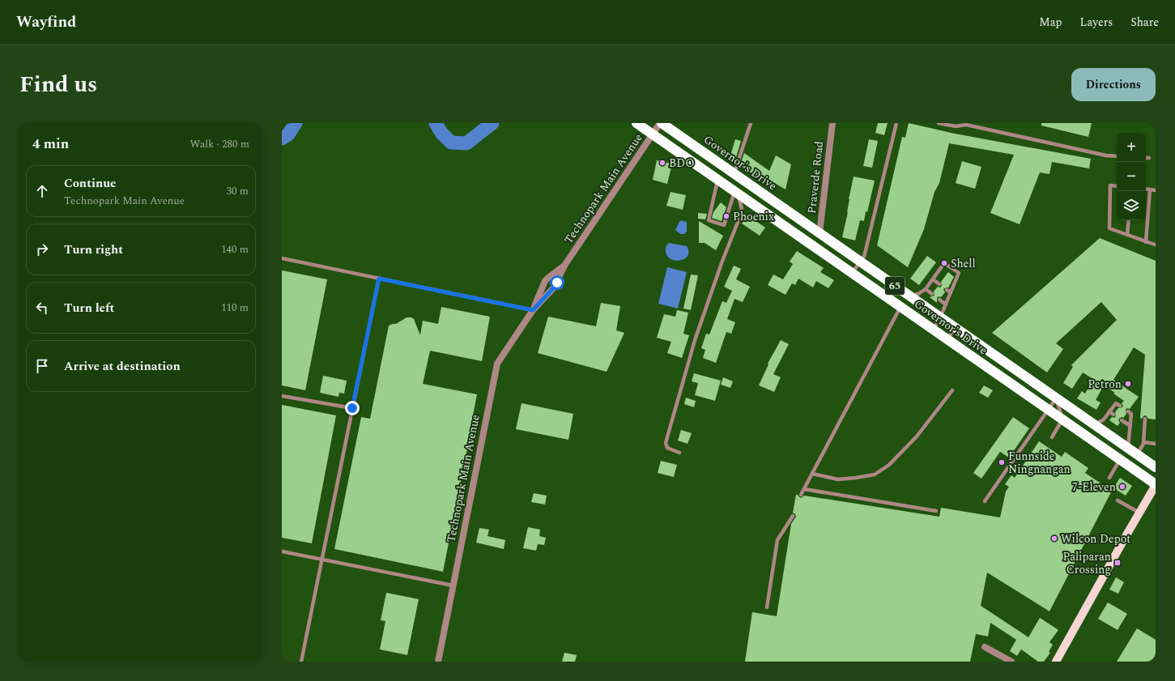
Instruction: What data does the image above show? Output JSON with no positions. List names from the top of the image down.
{
  "streets": {
    "highway": ["Governor's Drive", "65"],
    "street": ["Praverde Road", "Technopark Main Avenue"]
  },
  "crossings": [
    ["Governor's Drive", "Praverde Road"],
    ["Governor's Drive", "Technopark Main Avenue"]
  ],
  "places": {
    "other": [
      "BDO",
      "Phoenix",
      "Shell",
      "Petron",
      "Funnside Ningnangan",
      "7-Eleven",
      "Wilcon Depot"
    ],
    "transit": ["Paliparan Crossing"]
  },
  "page": {
    "header": "Wayfind",
    "nav": ["Map", "Layers", "Share"],
    "title": "Find us",
    "buttons": "Directions",
    "heading": ["4 min", "Walk · 280 m"],
    "map_buttons": ["+", "−"],
    "list": [
      ["Continue", "Technopark Main Avenue", "30 m"],
      ["Turn right", "140 m"],
      ["Turn left", "110 m"],
      "Arrive at destination"
    ]
  }
}
